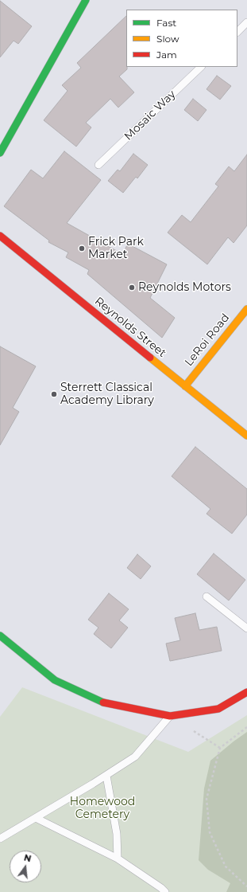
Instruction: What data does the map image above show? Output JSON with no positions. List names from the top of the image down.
{
  "streets": {
    "street": ["Reynolds Street", "LeRoi Road"],
    "lane": ["Mosaic Way"]
  },
  "crossings": [
    ["Reynolds Street", "LeRoi Road"]
  ],
  "parks": ["Homewood Cemetery"],
  "places": ["Frick Park Market", "Reynolds Motors", "Sterrett Classical Academy Library"],
  "legend": ["Fast", "Slow", "Jam"],
  "north": "top"
}
